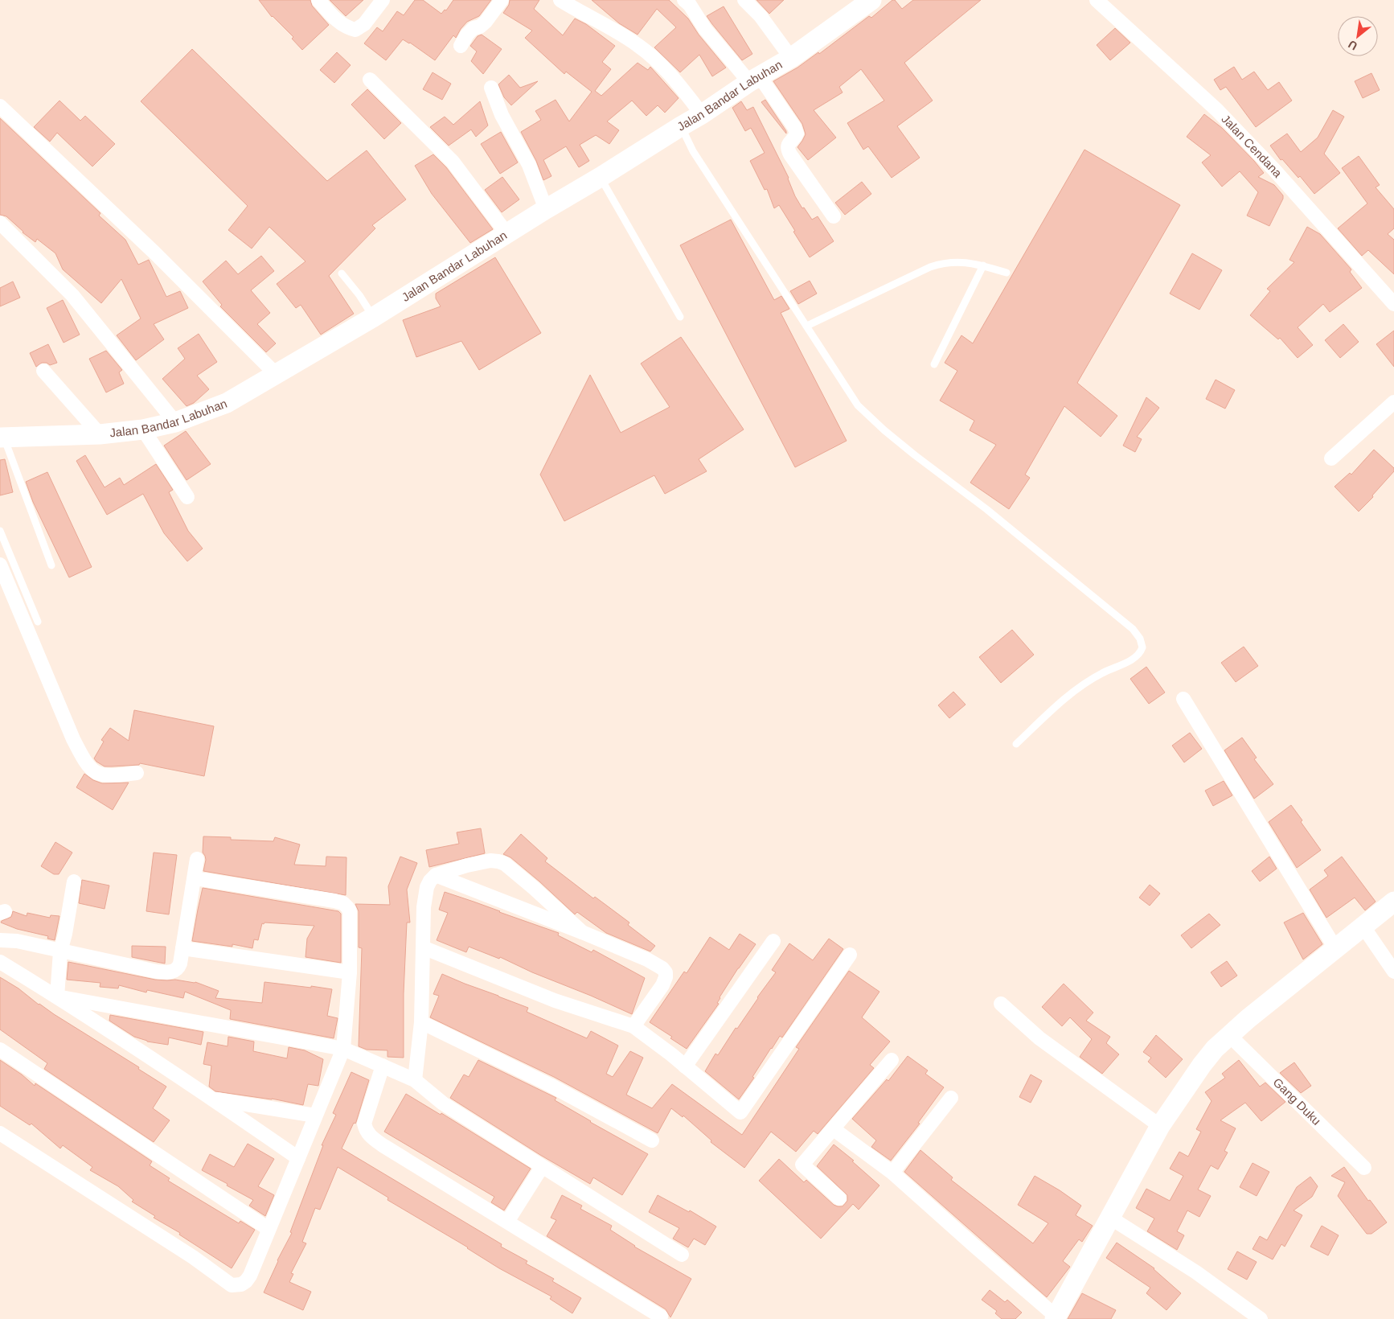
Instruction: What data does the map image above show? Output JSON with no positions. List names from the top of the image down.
{
  "streets": {
    "main road": ["Jalan Bandar Labuhan"],
    "street": ["Jalan Cendana", "Gang Duku"]
  },
  "north": "bottom left"
}
